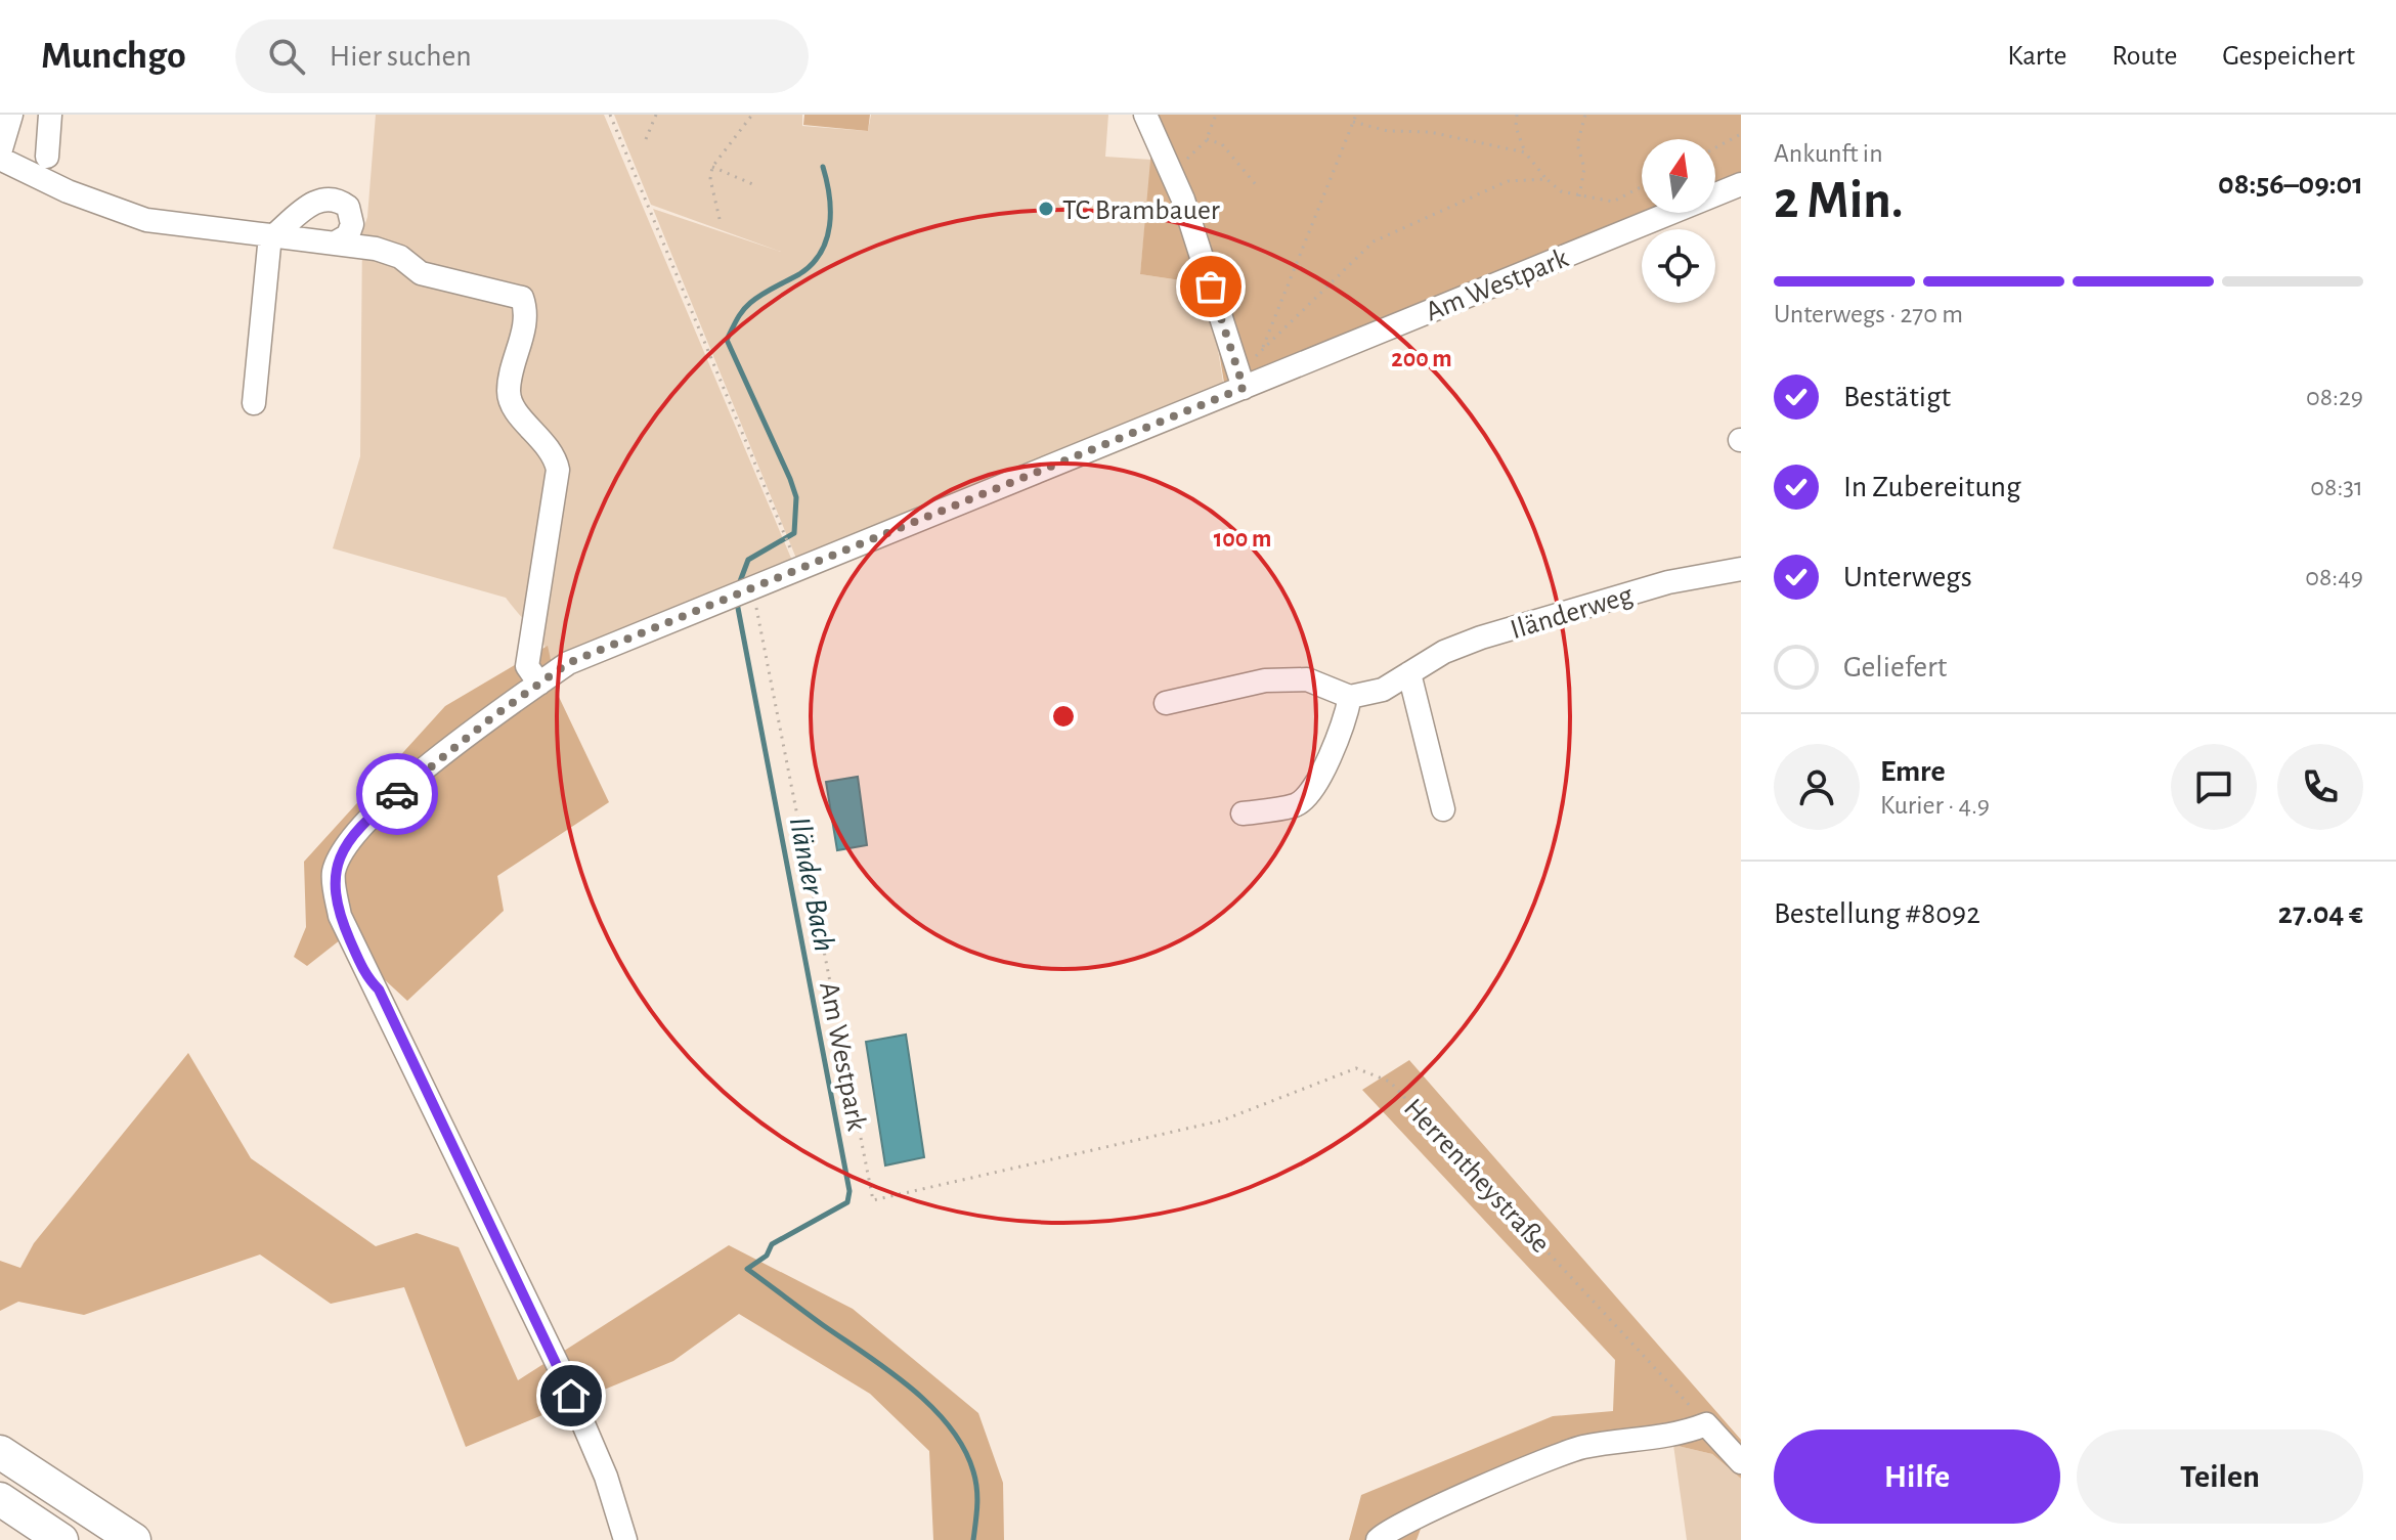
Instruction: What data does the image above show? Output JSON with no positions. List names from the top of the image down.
{
  "streets": {
    "street": ["Am Westpark", "Iländerweg"],
    "path": ["Herrentheystraße"]
  },
  "crossings": [
    ["Am Westpark", "Herrentheystraße"]
  ],
  "water": ["Iländer Bach"],
  "places": ["TC Brambauer"],
  "north": "top",
  "page": {
    "header": "Munchgo",
    "search": "Hier suchen",
    "nav": ["Karte", "Route", "Gespeichert"],
    "heading": ["2 Min.", "Ankunft in", "08:56–09:01"],
    "panel": [
      "Emre",
      "Kurier · 4.9",
      "Bestellung #8092",
      "27.04 €"
    ],
    "bar": "Unterwegs · 270 m",
    "list": [
      ["Bestätigt", "08:29"],
      ["In Zubereitung", "08:31"],
      ["Unterwegs", "08:49"],
      "Geliefert"
    ],
    "buttons": ["Hilfe", "Teilen"]
  },
  "rings": ["200 m", "100 m"]
}
